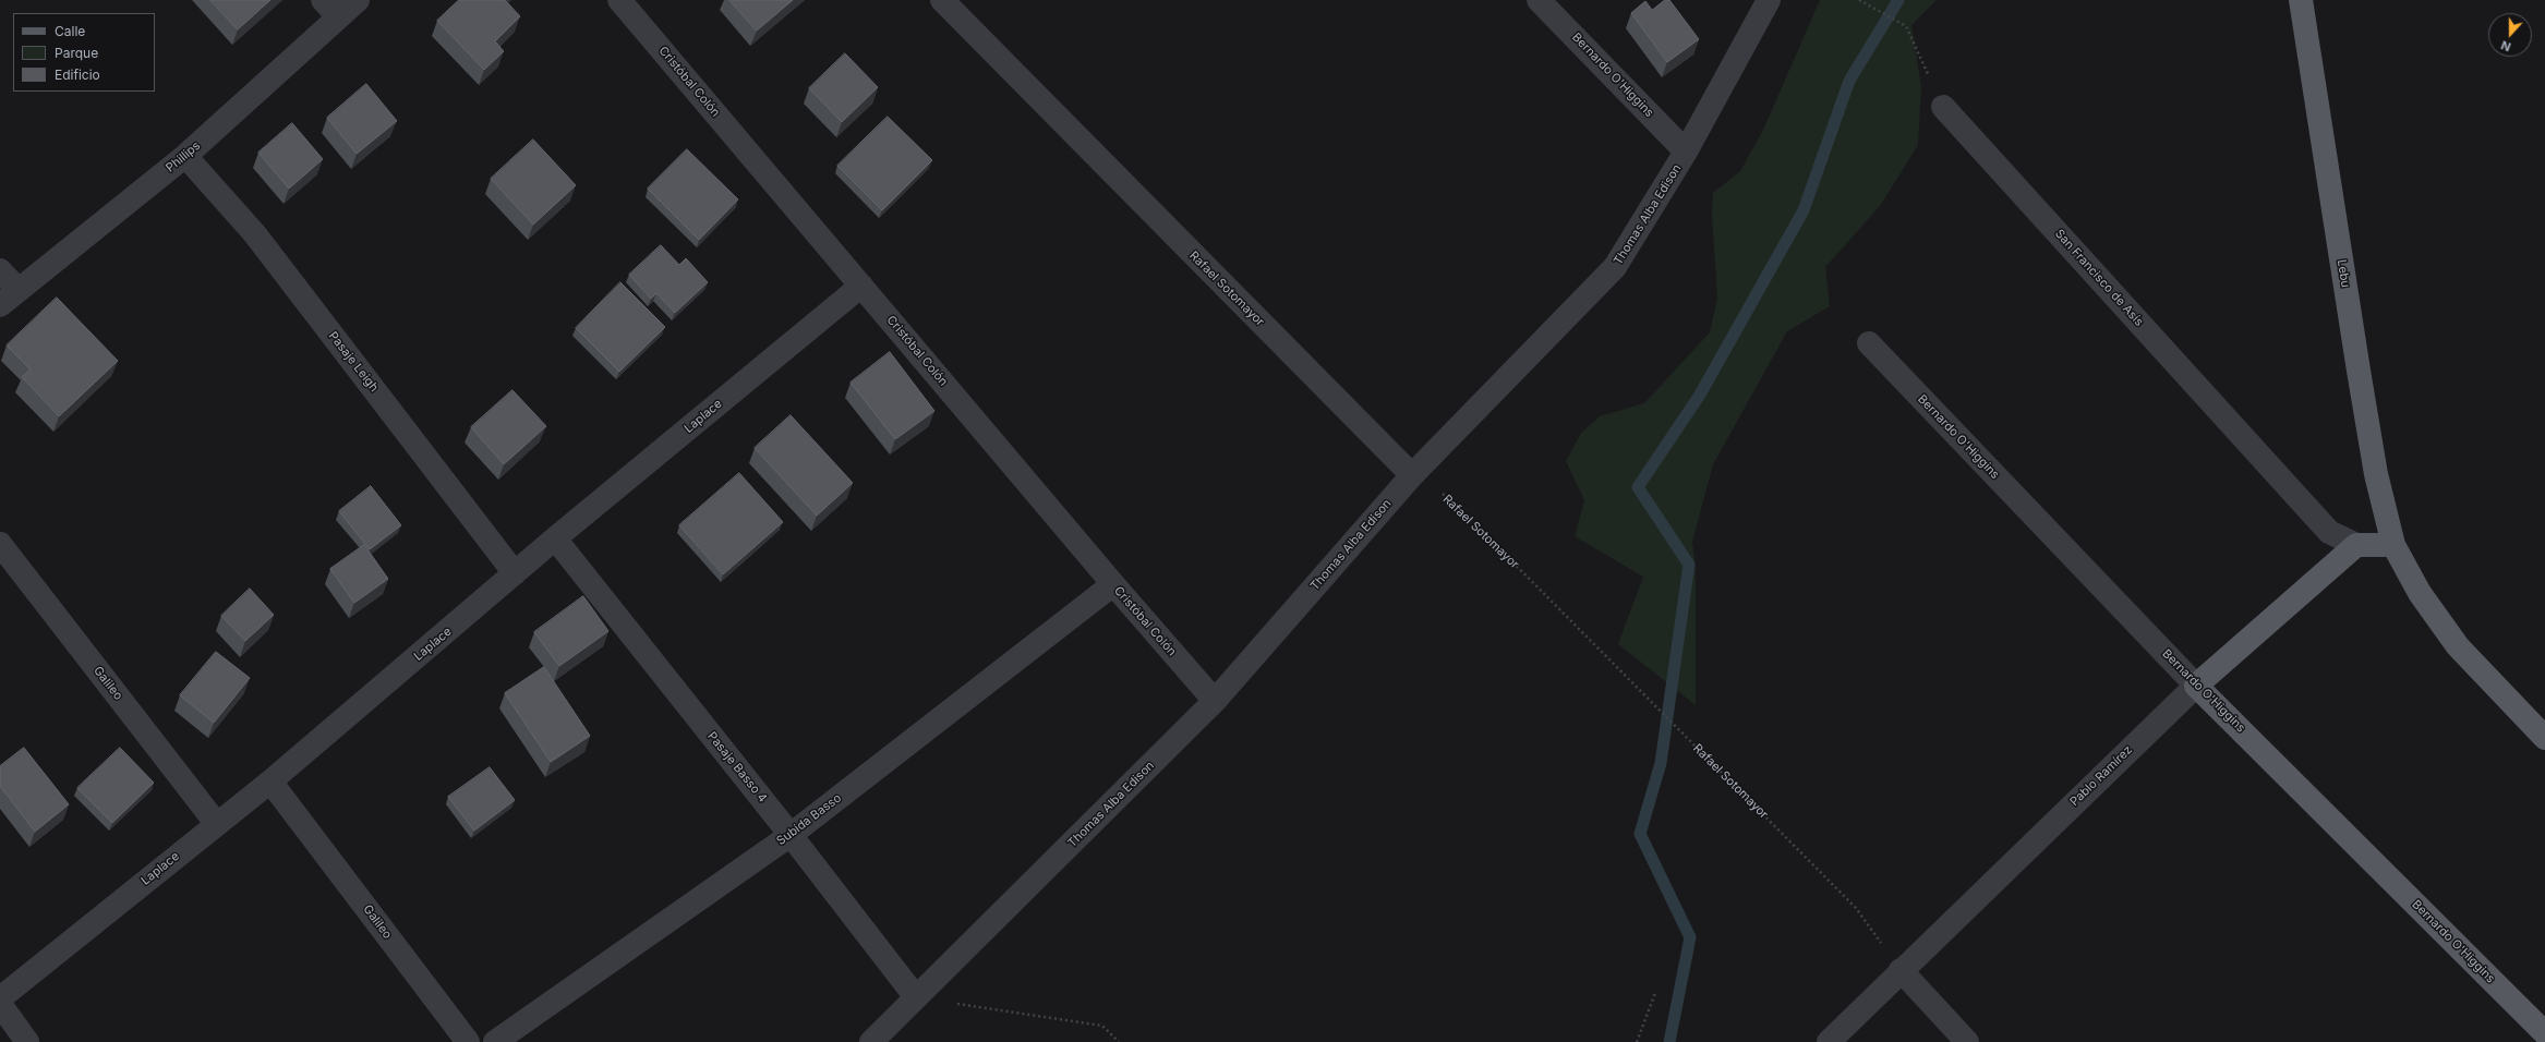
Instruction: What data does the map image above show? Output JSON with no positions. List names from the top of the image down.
{
  "streets": {
    "main road": ["Bernardo O'Higgins", "Lebu", "Pablo Ramírez"],
    "street": [
      "Cristóbal Colón",
      "Phillips",
      "Thomas Alba Edison",
      "San Francisco de Asís",
      "Rafael Sotomayor",
      "Pasaje Leigh",
      "Laplace",
      "Galileo",
      "Pasaje Basso 4",
      "Subida Basso"
    ]
  },
  "crossings": [
    ["Bernardo O'Higgins", "Thomas Alba Edison"],
    ["Bernardo O'Higgins", "Pablo Ramírez"],
    ["Cristóbal Colón", "Thomas Alba Edison"],
    ["Cristóbal Colón", "Laplace"],
    ["Cristóbal Colón", "Subida Basso"],
    ["Phillips", "Pasaje Leigh"],
    ["Thomas Alba Edison", "Rafael Sotomayor"],
    ["Thomas Alba Edison", "Pasaje Basso 4"],
    ["San Francisco de Asís", "Pablo Ramírez"],
    ["Rafael Sotomayor", "Pablo Ramírez"],
    ["Pasaje Leigh", "Laplace"],
    ["Laplace", "Galileo"],
    ["Laplace", "Pasaje Basso 4"],
    ["Pasaje Basso 4", "Subida Basso"]
  ],
  "legend": ["Calle", "Parque", "Edificio"],
  "north": "bottom"
}
